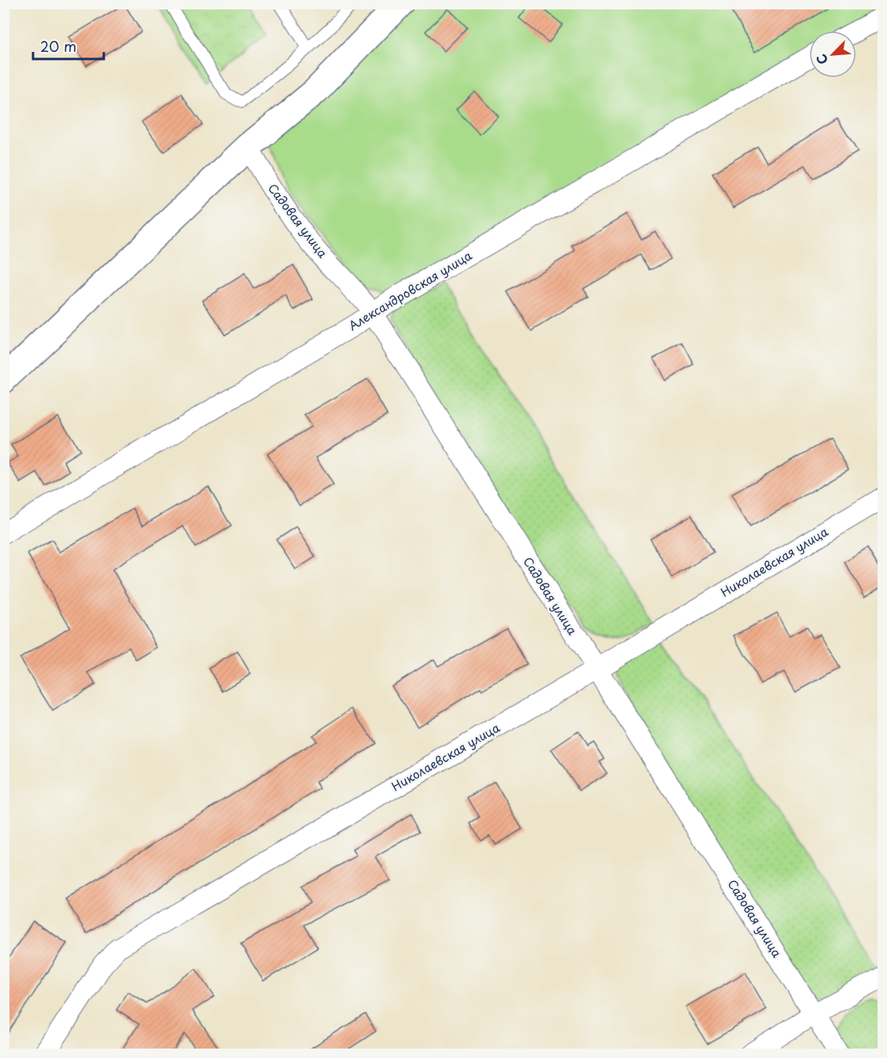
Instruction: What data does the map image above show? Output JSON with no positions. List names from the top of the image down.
{
  "streets": {
    "street": ["Садовая улица", "Александровская улица", "Николаевская улица"]
  },
  "crossings": [
    ["Садовая улица", "Александровская улица"],
    ["Садовая улица", "Николаевская улица"]
  ],
  "scale_bar": "20 m",
  "north": "bottom left"
}
